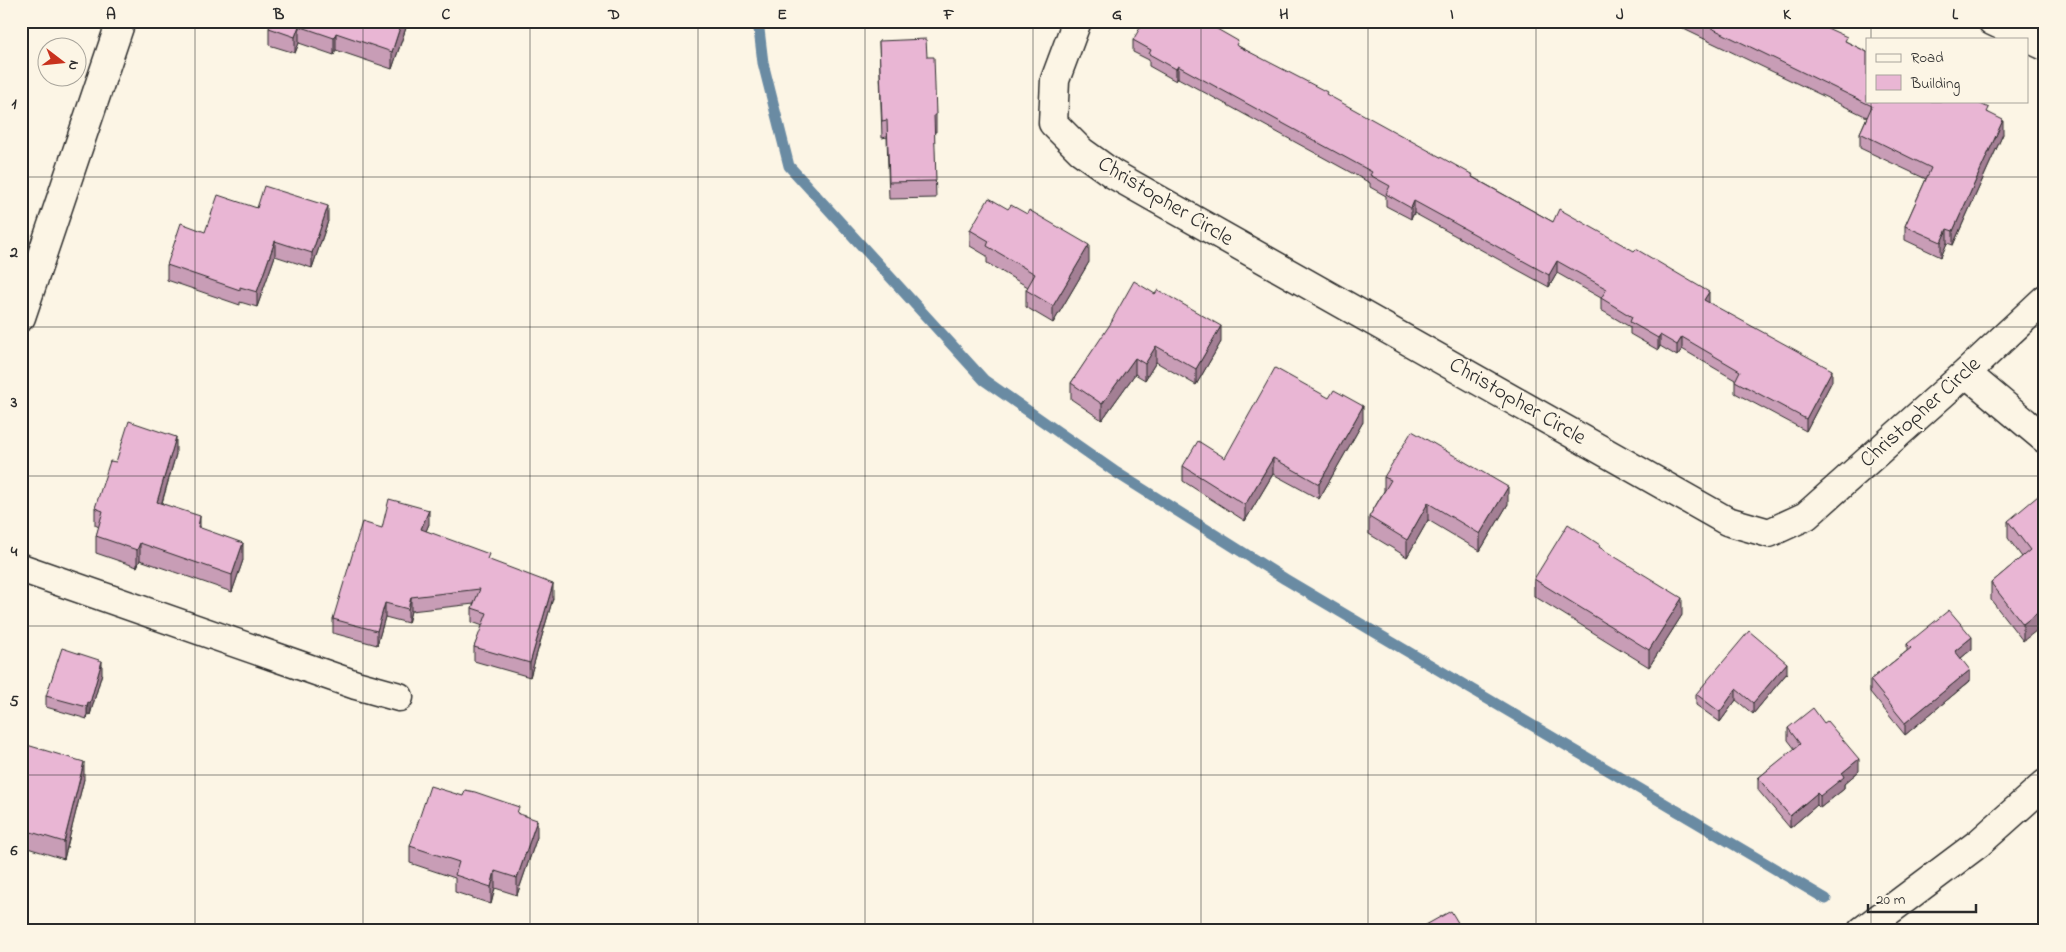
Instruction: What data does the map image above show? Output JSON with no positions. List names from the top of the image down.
{
  "streets": {
    "street": ["Christopher Circle"]
  },
  "legend": ["Road", "Building"],
  "scale_bar": "20 m",
  "north": "right",
  "grid": {
    "columns": [
      "A",
      "B",
      "C",
      "D",
      "E",
      "F",
      "G",
      "H",
      "I",
      "J",
      "K",
      "L"
    ],
    "rows": [
      "1",
      "2",
      "3",
      "4",
      "5",
      "6"
    ]
  }
}
